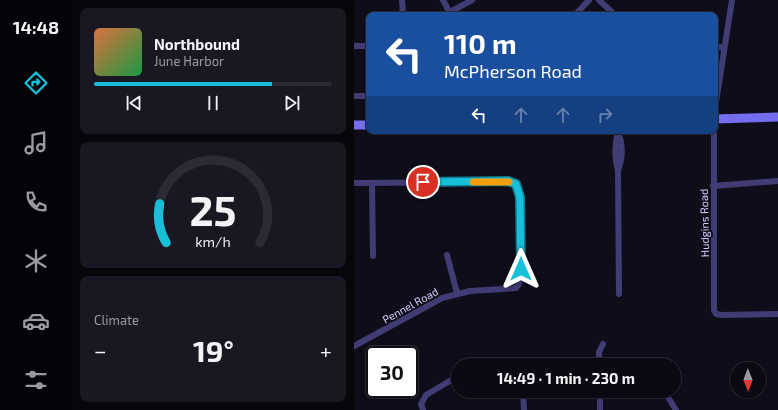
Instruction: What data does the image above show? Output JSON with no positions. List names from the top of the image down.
{
  "streets": {
    "street": ["Hudgins Road", "Pennel Road"]
  },
  "north": "bottom",
  "page": {
    "tabs": "14:48",
    "turn": ["110 m", "McPherson Road"],
    "song": ["Northbound", "June Harbor"],
    "tile": "Climate",
    "heat": ["−", "19°", "+"],
    "limit": "30",
    "trip": "14:49 · 1 min · 230 m",
    "gauge": ["25", "km/h"]
  }
}
